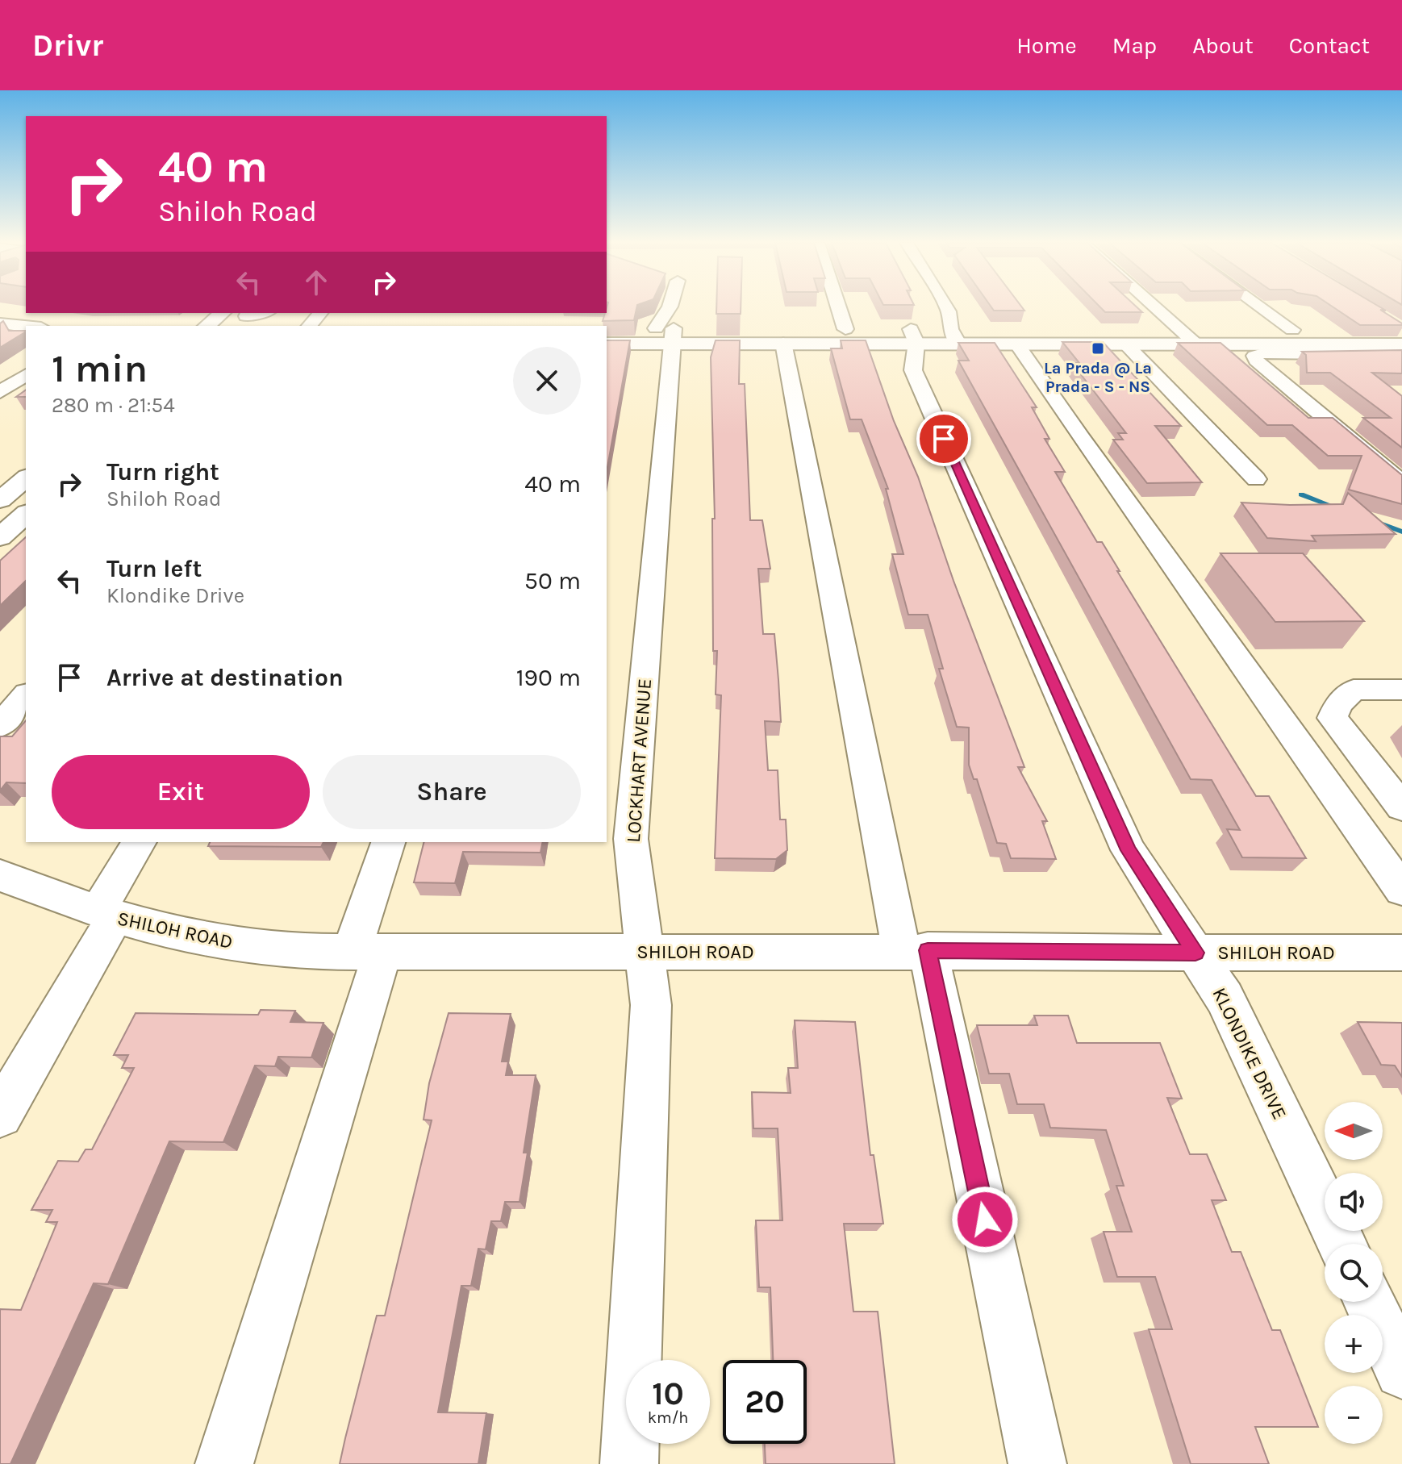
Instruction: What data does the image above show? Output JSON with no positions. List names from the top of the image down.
{
  "streets": {
    "street": ["LOCKHART AVENUE", "SHILOH ROAD", "KLONDIKE DRIVE"]
  },
  "crossings": [
    ["LOCKHART AVENUE", "SHILOH ROAD"],
    ["SHILOH ROAD", "KLONDIKE DRIVE"]
  ],
  "places": {
    "transit": ["La Prada @ La Prada - S - NS"]
  },
  "north": "left",
  "page": {
    "header": "Drivr",
    "nav": [
      "Home",
      "Map",
      "About",
      "Contact"
    ],
    "turn": ["40 m", "Shiloh Road"],
    "heading": ["1 min", "280 m · 21:54"],
    "list": [
      {
        "name": "Turn right",
        "note": "Shiloh Road",
        "value": "40 m"
      },
      {
        "name": "Turn left",
        "note": "Klondike Drive",
        "value": "50 m"
      },
      {
        "name": "Arrive at destination",
        "value": "190 m"
      }
    ],
    "buttons": ["Exit", "Share"],
    "map_buttons": ["+", "−"],
    "speed": "10 km/h",
    "limit": "20"
  }
}
